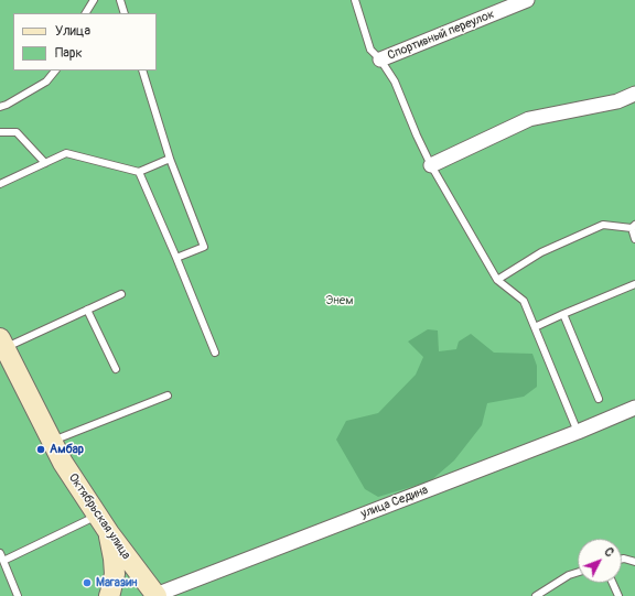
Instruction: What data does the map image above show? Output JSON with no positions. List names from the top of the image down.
{
  "streets": {
    "main road": ["Октябрьская улица"],
    "street": ["Спортивный переулок", "улица Седина"]
  },
  "crossings": [
    ["улица Седина", "Октябрьская улица"]
  ],
  "parks": ["Энем"],
  "places": ["Амбар", "Магазин"],
  "legend": ["Улица", "Парк"],
  "north": "top right"
}
